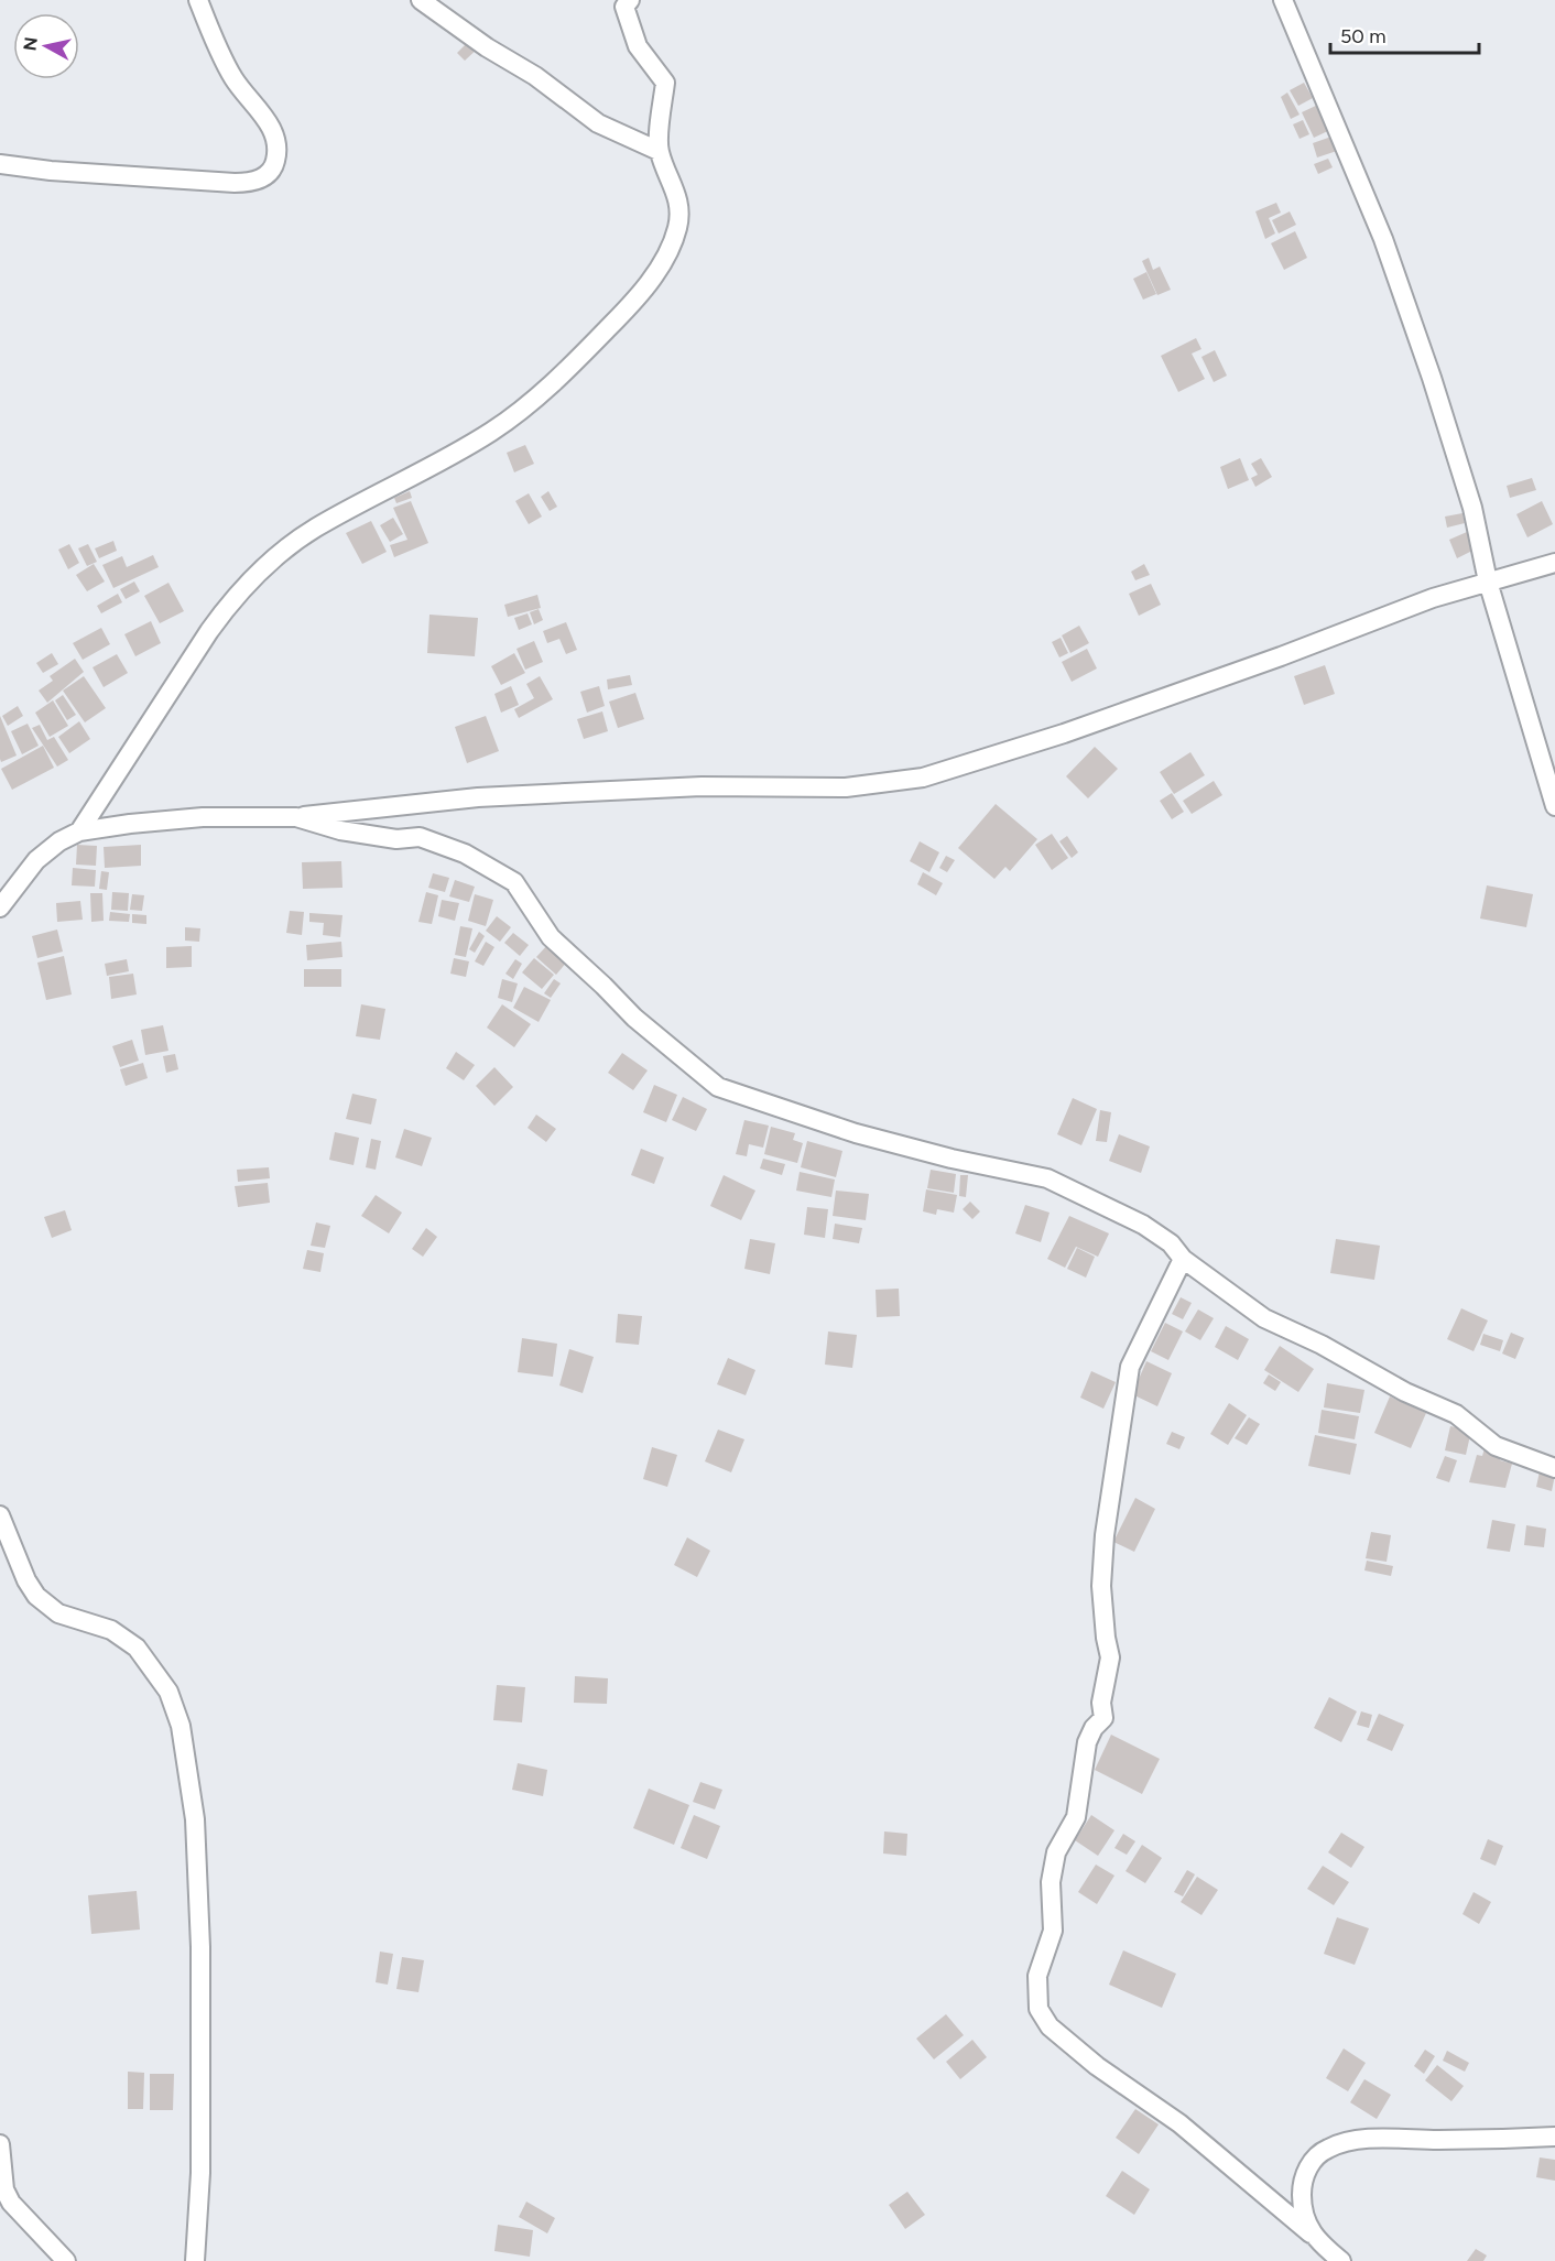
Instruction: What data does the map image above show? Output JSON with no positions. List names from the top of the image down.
{
  "scale_bar": "50 m",
  "north": "left"
}
